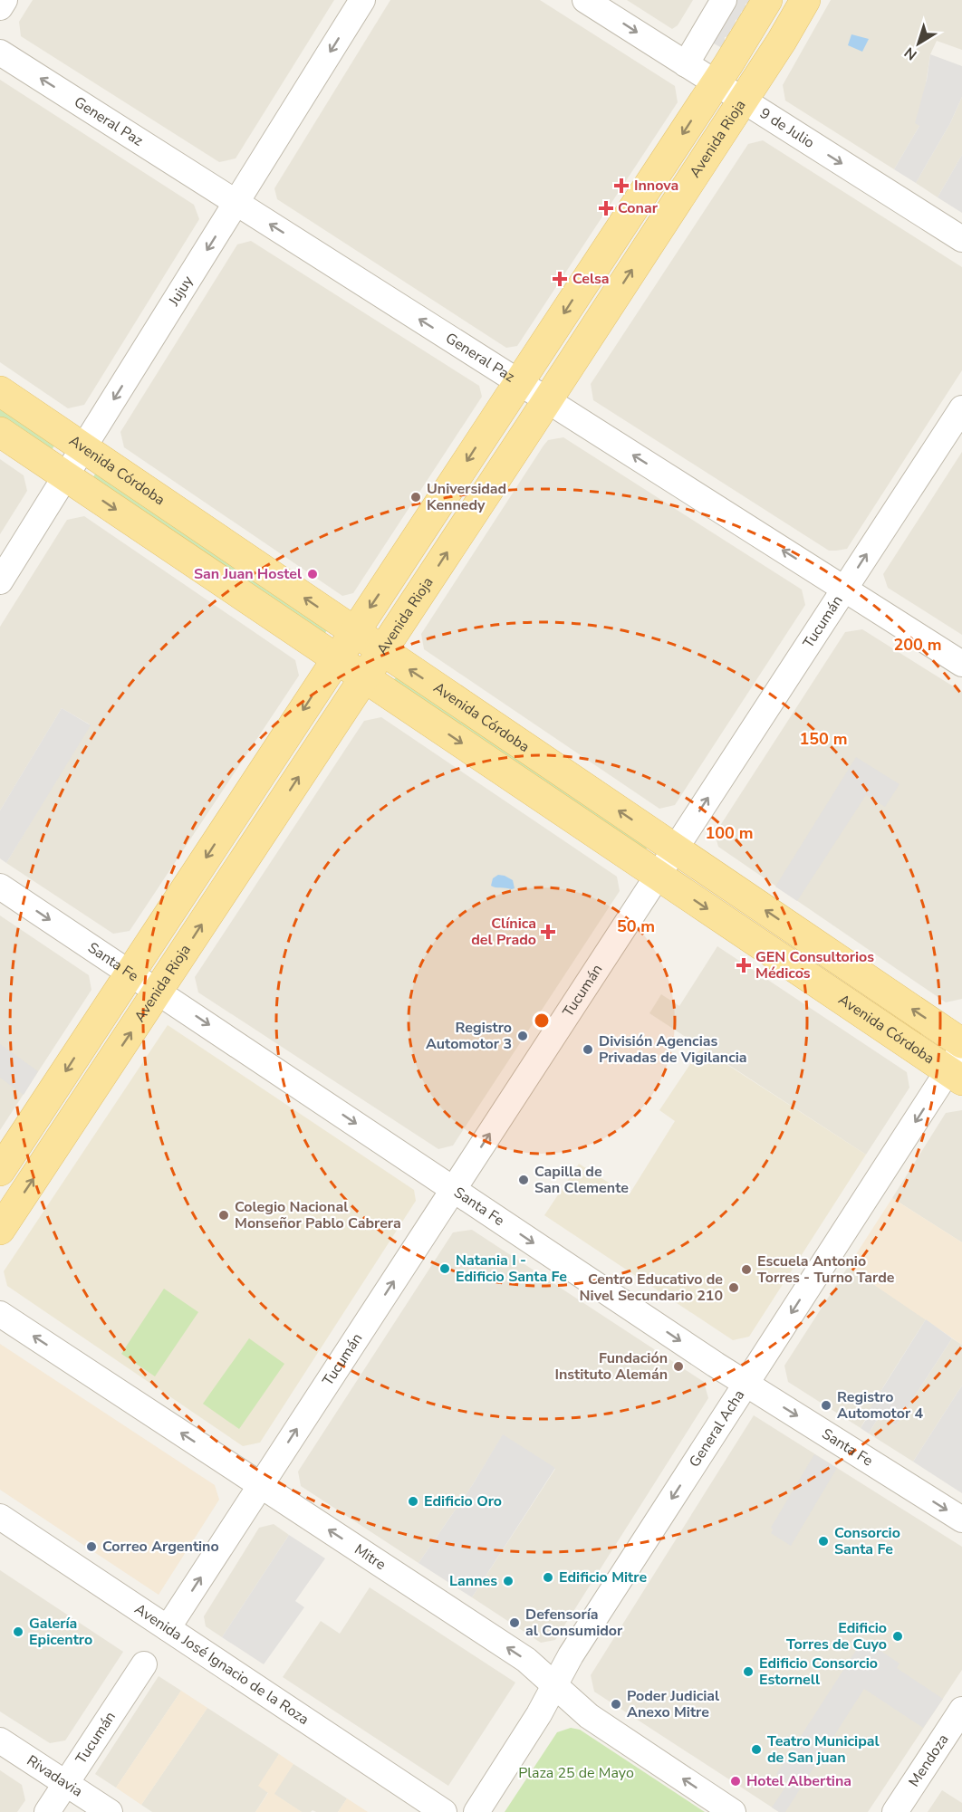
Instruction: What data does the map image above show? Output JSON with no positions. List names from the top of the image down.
{
  "streets": {
    "main road": ["Avenida Rioja", "Avenida Córdoba"],
    "street": [
      "General Paz",
      "9 de Julio",
      "Jujuy",
      "Tucumán",
      "Santa Fe",
      "General Acha",
      "Mitre",
      "Avenida José Ignacio de la Roza",
      "Mendoza",
      "Rivadavia"
    ]
  },
  "crossings": [
    ["General Paz", "Avenida Rioja"],
    ["General Paz", "Jujuy"],
    ["General Paz", "Tucumán"],
    ["9 de Julio", "Avenida Rioja"],
    ["Avenida Rioja", "Avenida Córdoba"],
    ["Avenida Rioja", "Santa Fe"],
    ["Jujuy", "Avenida Córdoba"],
    ["Avenida Córdoba", "Tucumán"],
    ["Avenida Córdoba", "General Acha"],
    ["Tucumán", "Santa Fe"],
    ["Tucumán", "Mitre"],
    ["Tucumán", "Avenida José Ignacio de la Roza"],
    ["Tucumán", "Rivadavia"],
    ["Santa Fe", "General Acha"],
    ["General Acha", "Mitre"]
  ],
  "one_way": [
    "General Paz",
    "9 de Julio",
    "Jujuy",
    "Tucumán",
    "Santa Fe",
    "General Acha",
    "Mitre"
  ],
  "parks": ["Plaza 25 de Mayo"],
  "places": {
    "health": [
      "Innova",
      "Conar",
      "Celsa",
      "Clínica del Prado",
      "GEN Consultorios Médicos"
    ],
    "other": [
      "Universidad Kennedy",
      "San Juan Hostel",
      "Registro Automotor 3",
      "División Agencias Privadas de Vigilancia",
      "Capilla de San Clemente",
      "Colegio Nacional Monseñor Pablo Cabrera",
      "Natania I - Edificio Santa Fe",
      "Escuela Antonio Torres - Turno Tarde",
      "Centro Educativo de Nivel Secundario 210",
      "Fundación Instituto Alemán",
      "Registro Automotor 4",
      "Edificio Oro",
      "Consorcio Santa Fe",
      "Correo Argentino",
      "Edificio Mitre",
      "Lannes",
      "Defensoría al Consumidor",
      "Galería Epicentro",
      "Edificio Torres de Cuyo",
      "Edificio Consorcio Estornell",
      "Poder Judicial Anexo Mitre",
      "Teatro Municipal de San juan",
      "Hotel Albertina"
    ]
  },
  "north": "bottom left",
  "rings": [
    "200 m",
    "150 m",
    "100 m",
    "50 m"
  ]
}
